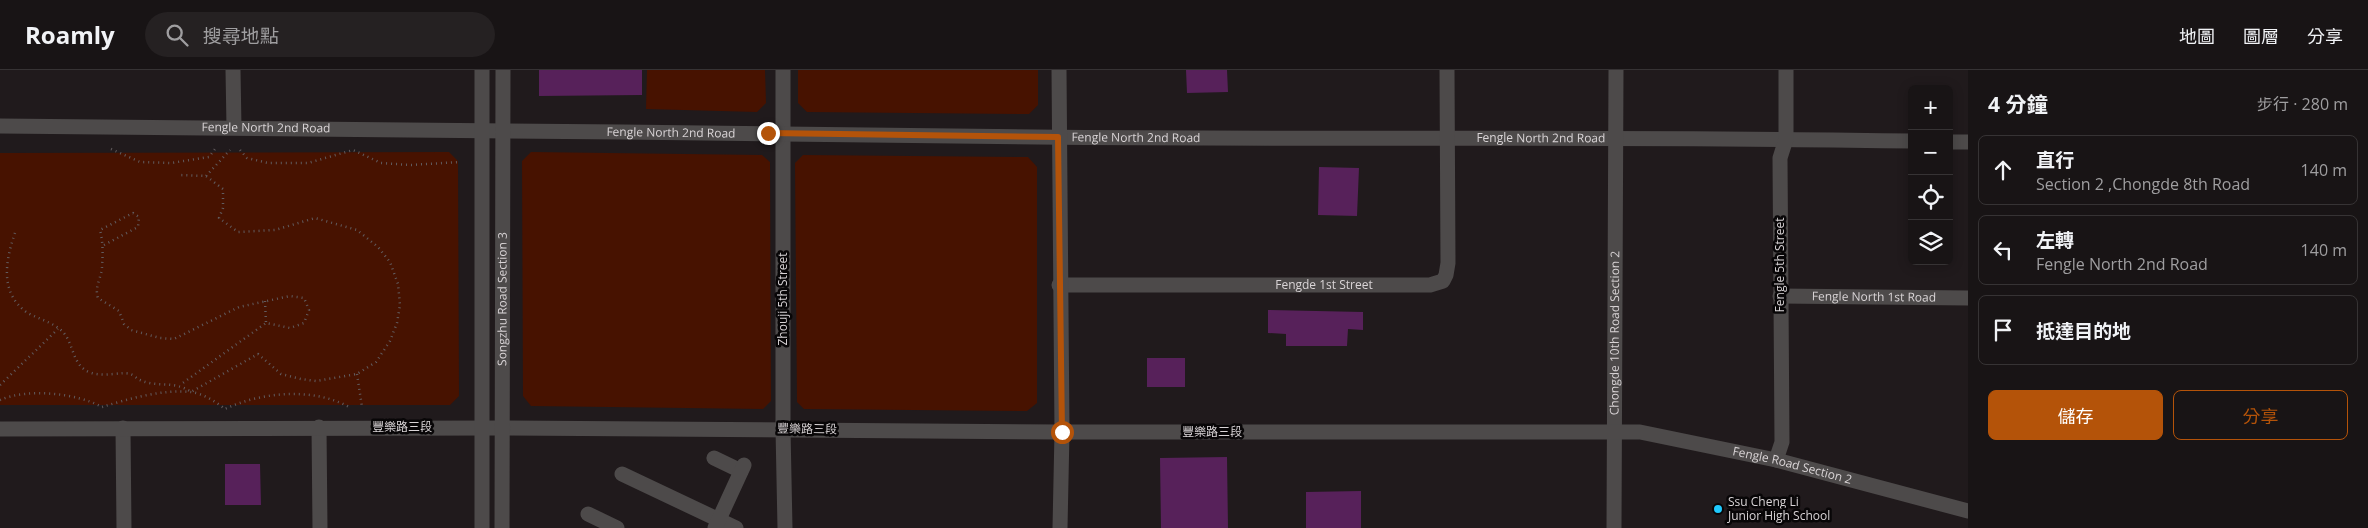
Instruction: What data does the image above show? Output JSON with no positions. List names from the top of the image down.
{
  "streets": {
    "street": [
      "Fengle North 2nd Road",
      "Fengle 5th Street",
      "Fengde 1st Street",
      "Fengle North 1st Road",
      "Songzhu Road Section 3",
      "Zhouji 5th Street",
      "Chongde 10th Road Section 2",
      "豐樂路三段",
      "Fengle Road Section 2"
    ]
  },
  "crossings": [
    ["Fengle North 2nd Road", "Fengle 5th Street"],
    ["Fengle North 2nd Road", "Fengde 1st Street"],
    ["Fengle North 2nd Road", "Songzhu Road Section 3"],
    ["Fengle North 2nd Road", "Zhouji 5th Street"],
    ["Fengle North 2nd Road", "Chongde 10th Road Section 2"],
    ["Fengle 5th Street", "Fengle North 1st Road"],
    ["Fengle 5th Street", "Fengle Road Section 2"],
    ["Songzhu Road Section 3", "豐樂路三段"],
    ["Zhouji 5th Street", "豐樂路三段"],
    ["Chongde 10th Road Section 2", "豐樂路三段"],
    ["Chongde 10th Road Section 2", "Fengle Road Section 2"],
    ["豐樂路三段", "Fengle Road Section 2"]
  ],
  "places": ["Ssu Cheng Li Junior High School"],
  "page": {
    "header": "Roamly",
    "search": "搜尋地點",
    "nav": ["地圖", "圖層", "分享"],
    "heading": ["4 分鐘", "步行 · 280 m"],
    "map_buttons": ["+", "−"],
    "list": [
      ["直行", "Section 2 ,Chongde 8th Road", "140 m"],
      ["左轉", "Fengle North 2nd Road", "140 m"],
      "抵達目的地"
    ],
    "buttons": ["儲存", "分享"]
  }
}
